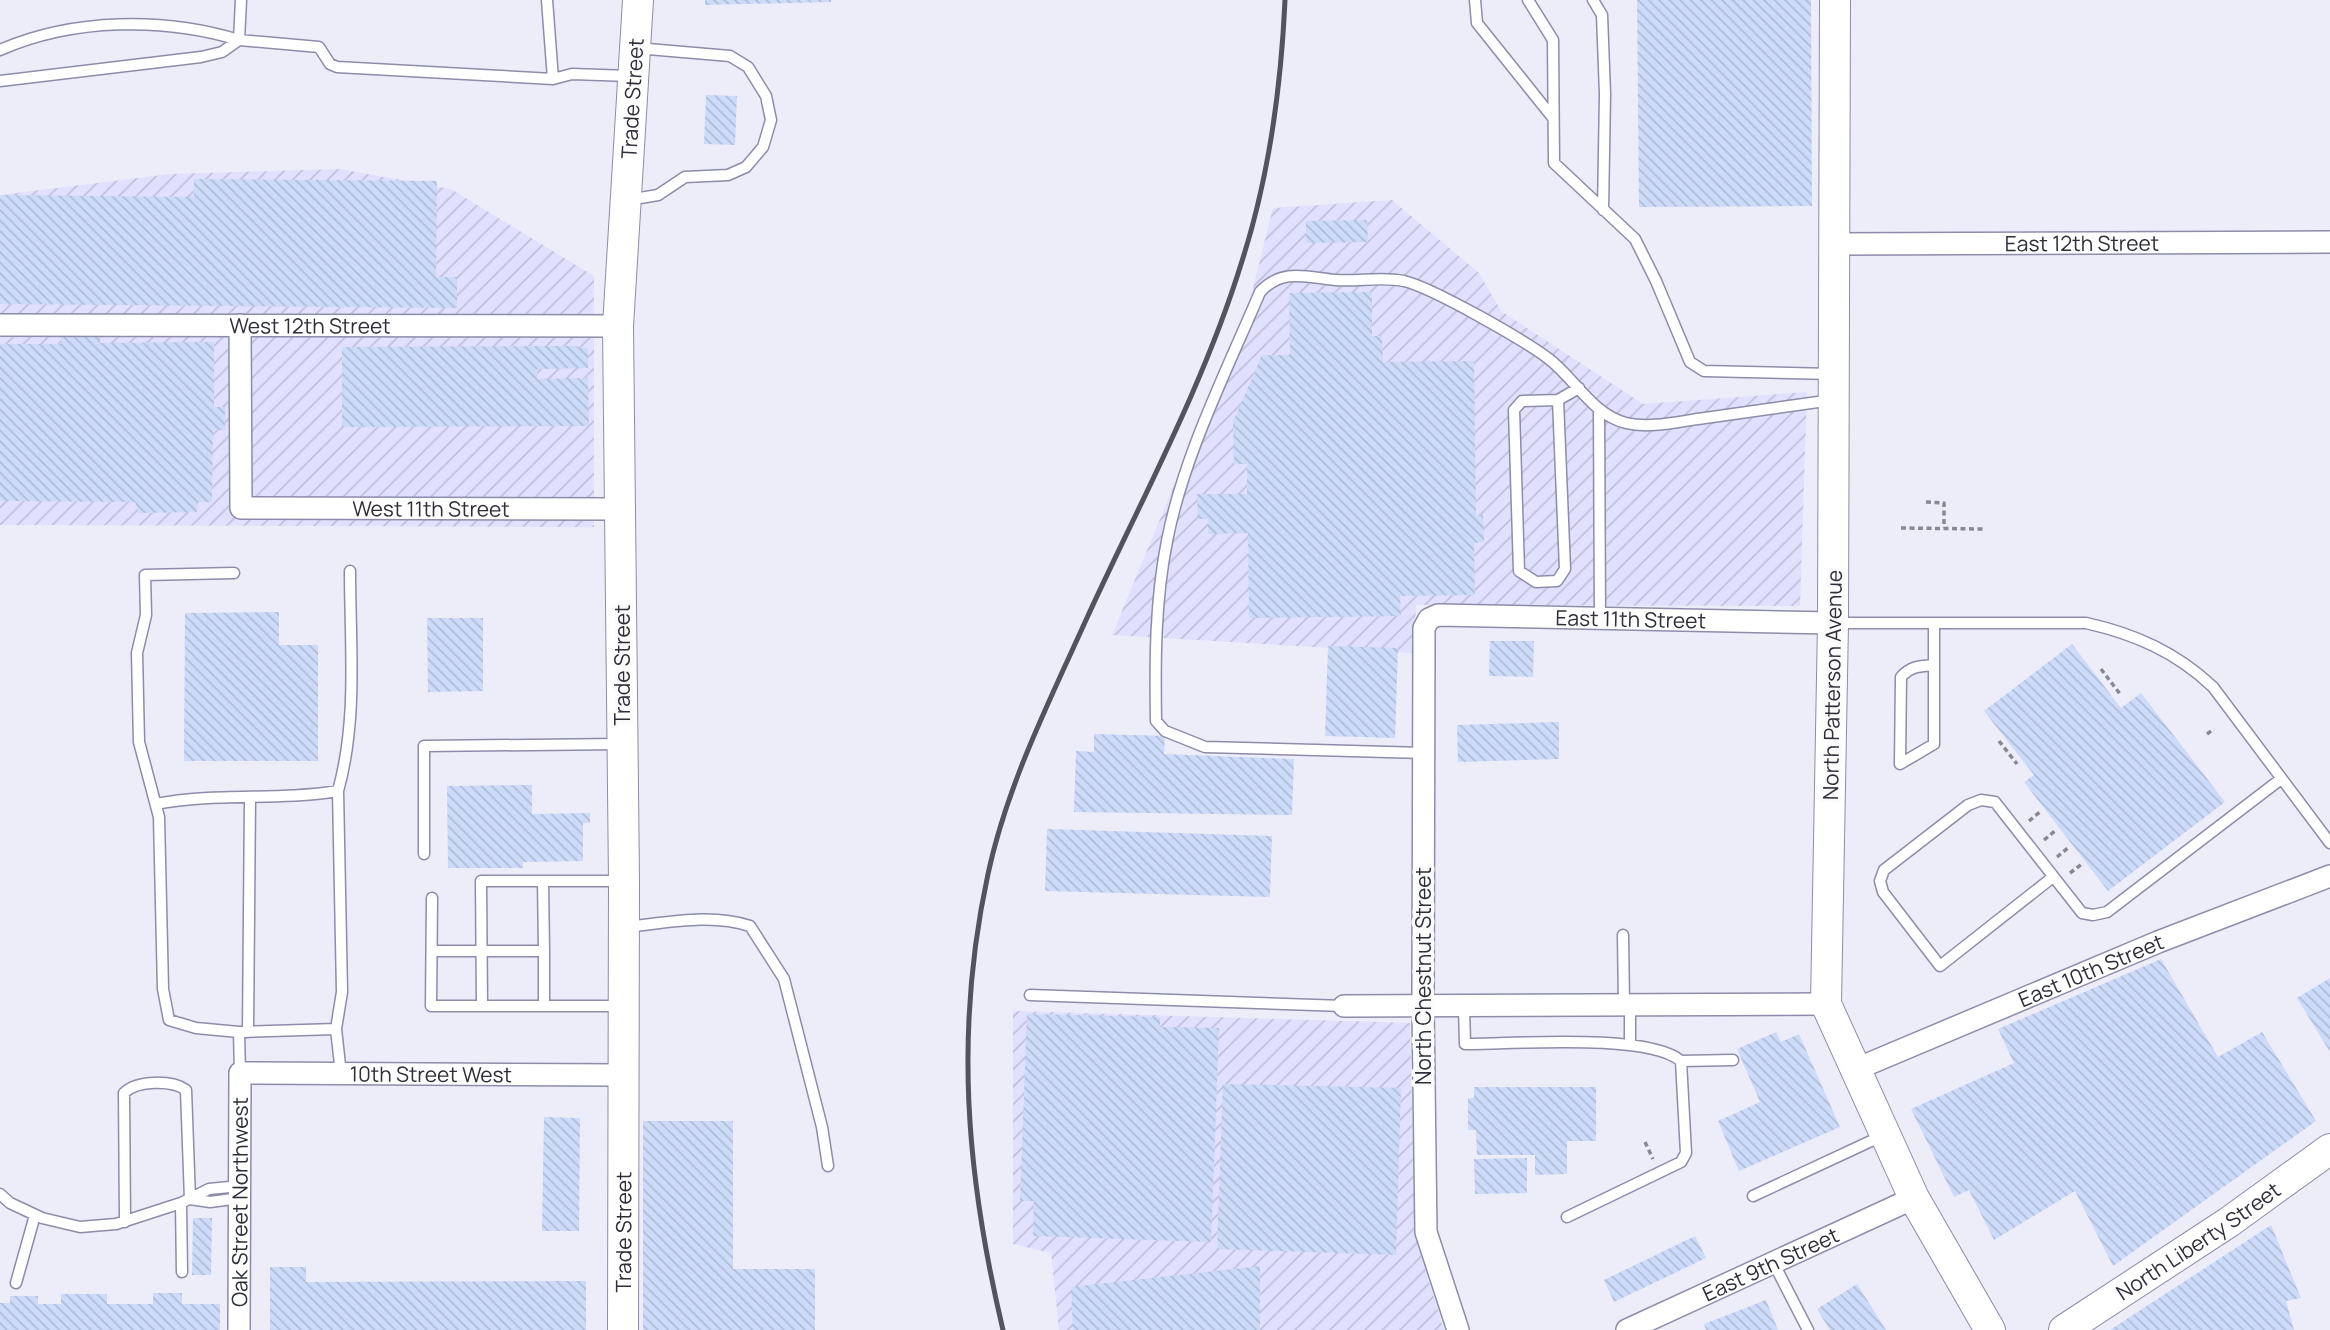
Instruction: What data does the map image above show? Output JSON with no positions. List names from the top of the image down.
{
  "streets": {
    "main road": ["Trade Street", "North Patterson Avenue", "North Liberty Street"],
    "street": [
      "East 12th Street",
      "West 12th Street",
      "West 11th Street",
      "East 11th Street",
      "East 10th Street",
      "North Chestnut Street",
      "10th Street West",
      "Oak Street Northwest",
      "East 9th Street"
    ]
  },
  "crossings": [
    ["Trade Street", "West 12th Street"],
    ["Trade Street", "West 11th Street"],
    ["Trade Street", "10th Street West"],
    ["East 12th Street", "North Patterson Avenue"],
    ["West 12th Street", "West 11th Street"],
    ["East 11th Street", "North Patterson Avenue"],
    ["East 11th Street", "North Chestnut Street"],
    ["North Patterson Avenue", "East 10th Street"],
    ["North Patterson Avenue", "East 9th Street"],
    ["10th Street West", "Oak Street Northwest"]
  ]
}
